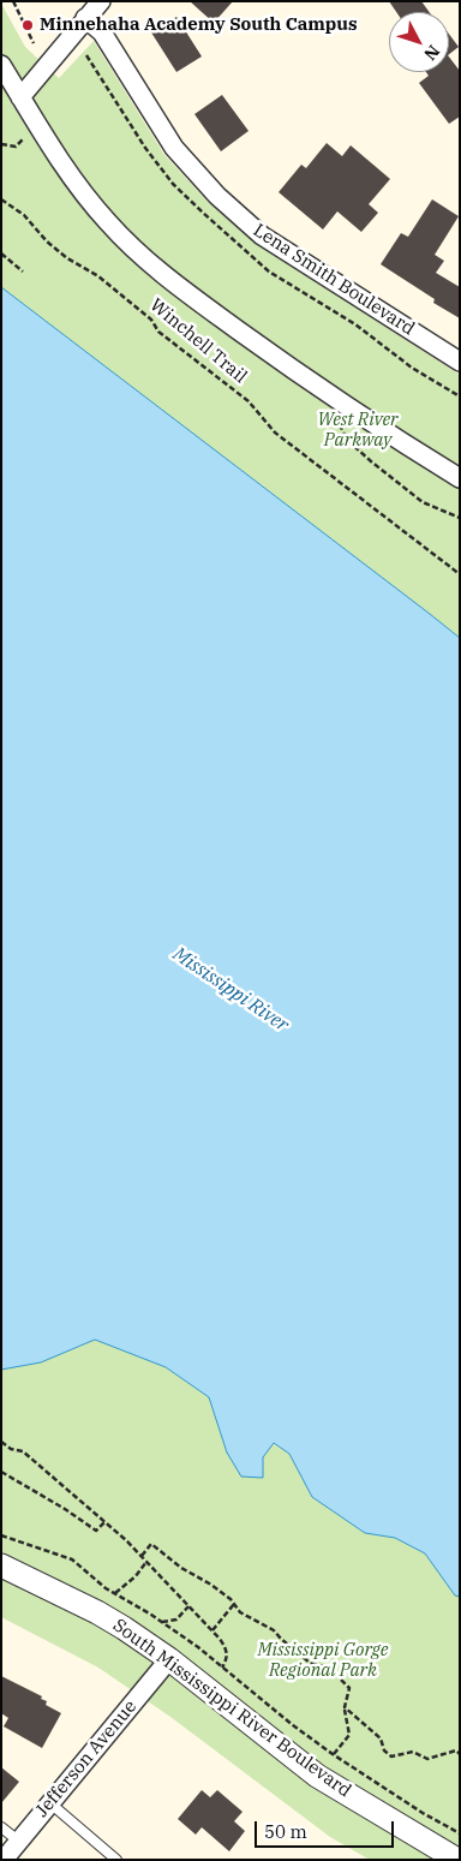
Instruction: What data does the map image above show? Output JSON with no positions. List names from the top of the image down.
{
  "streets": {
    "street": ["Lena Smith Boulevard", "South Mississippi River Boulevard", "Jefferson Avenue"],
    "path": ["Winchell Trail"]
  },
  "crossings": [
    ["South Mississippi River Boulevard", "Jefferson Avenue"]
  ],
  "water": ["Mississippi River"],
  "parks": ["West River Parkway", "Mississippi Gorge Regional Park"],
  "places": ["Minnehaha Academy South Campus"],
  "scale_bar": "50 m",
  "north": "bottom right"
}
